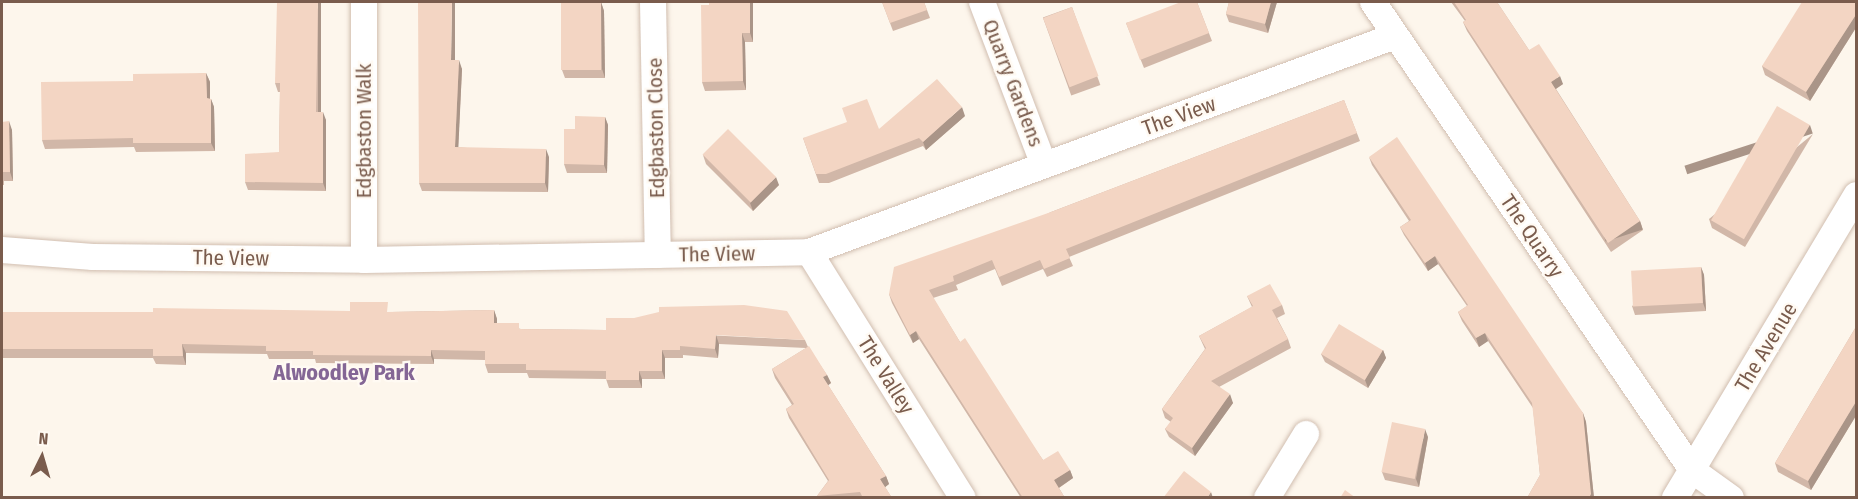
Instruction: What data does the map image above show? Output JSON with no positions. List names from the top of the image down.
{
  "streets": {
    "street": [
      "Quarry Gardens",
      "The View",
      "Edgbaston Close",
      "Edgbaston Walk",
      "The Quarry",
      "The Avenue",
      "The Valley"
    ]
  },
  "crossings": [
    ["Quarry Gardens", "The View"],
    ["The View", "Edgbaston Close"],
    ["The View", "Edgbaston Walk"],
    ["The View", "The Quarry"],
    ["The View", "The Valley"],
    ["The Quarry", "The Avenue"]
  ],
  "districts": ["Alwoodley Park"],
  "north": "top"
}
